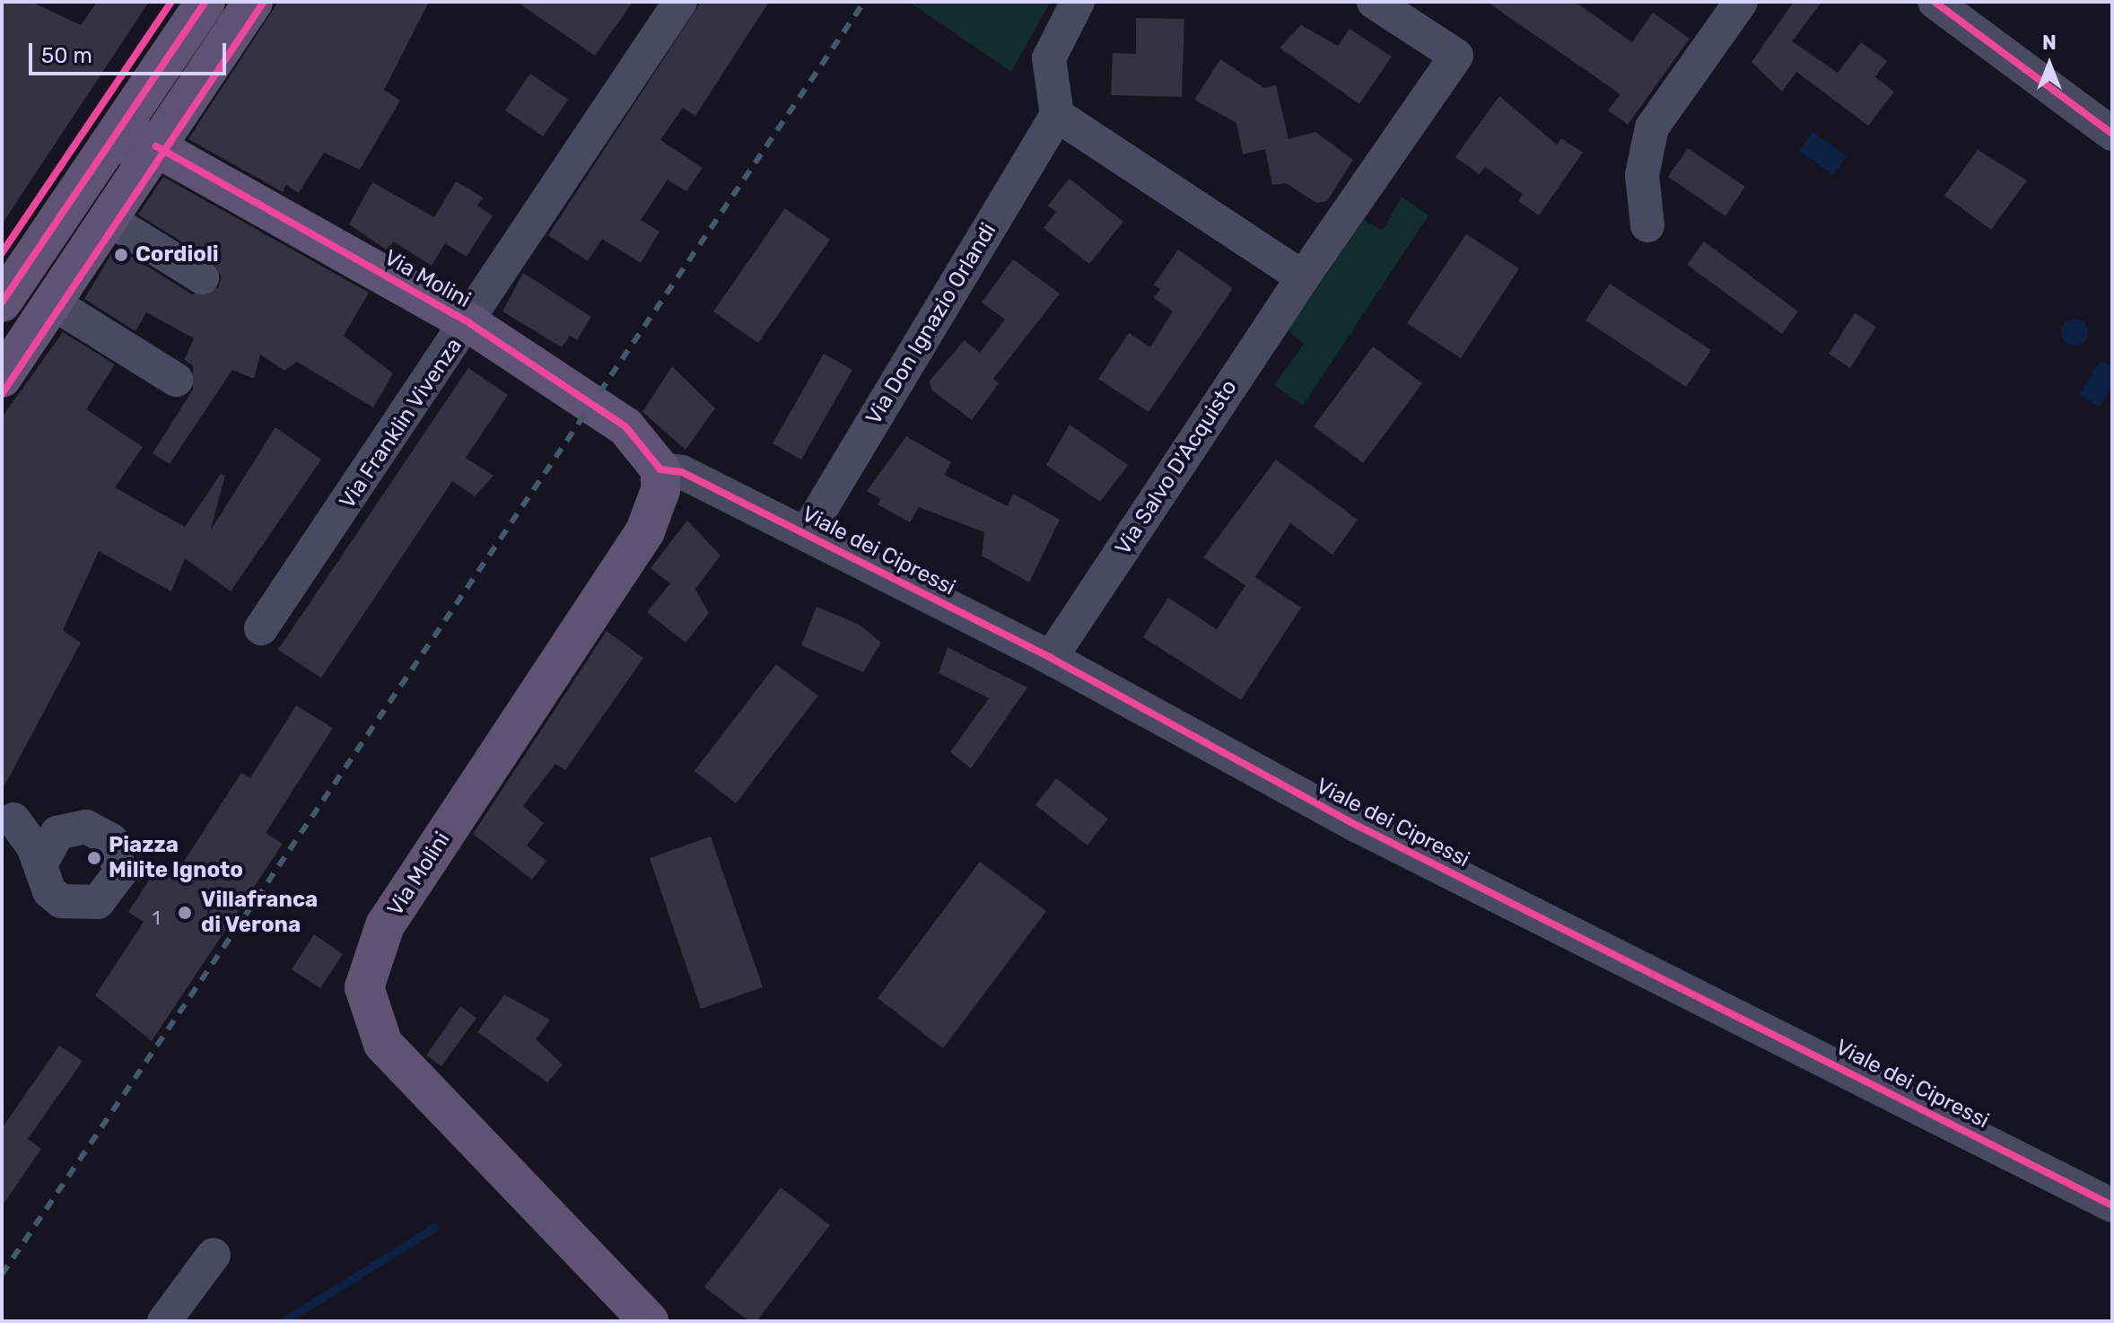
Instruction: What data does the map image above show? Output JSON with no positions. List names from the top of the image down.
{
  "streets": {
    "main road": ["Via Molini"],
    "street": [
      "Via Don Ignazio Orlandi",
      "Via Franklin Vivenza",
      "Via Salvo D'Acquisto",
      "Viale dei Cipressi"
    ]
  },
  "crossings": [
    ["Via Molini", "Via Franklin Vivenza"],
    ["Via Molini", "Viale dei Cipressi"],
    ["Via Don Ignazio Orlandi", "Viale dei Cipressi"],
    ["Via Salvo D'Acquisto", "Viale dei Cipressi"]
  ],
  "places": ["Cordioli", "Piazza Milite Ignoto", "Villafranca di Verona"],
  "house_numbers": ["1"],
  "scale_bar": "50 m",
  "north": "top"
}
